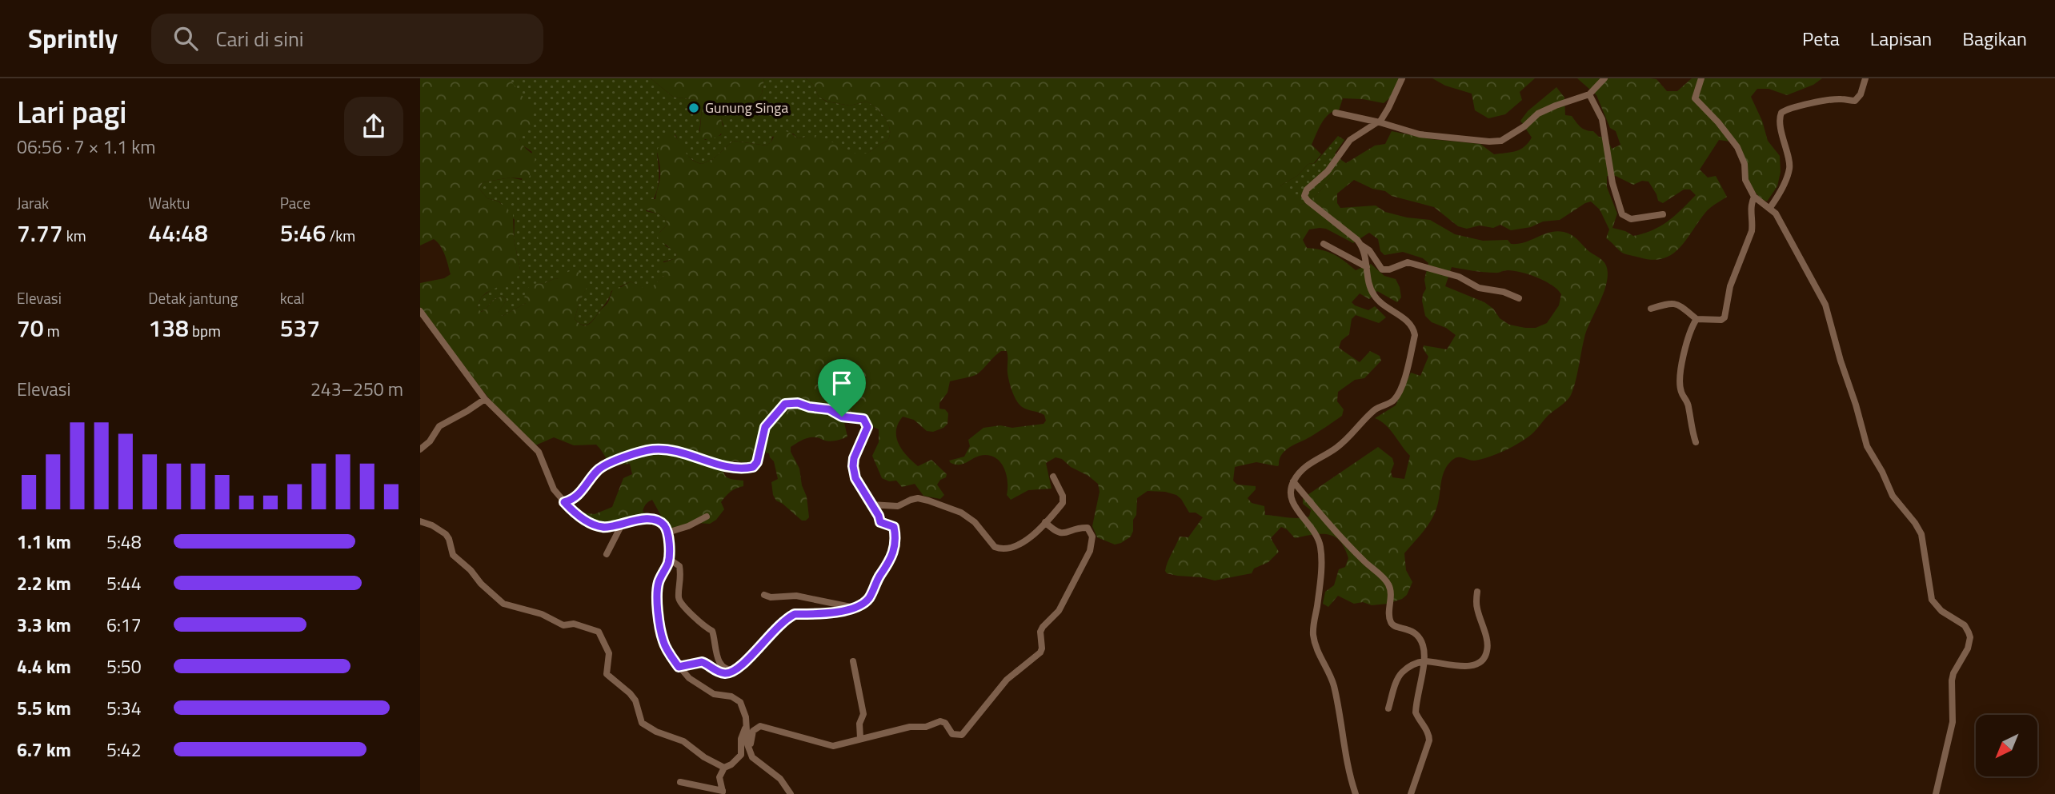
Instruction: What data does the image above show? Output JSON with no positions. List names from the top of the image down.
{
  "places": ["Gunung Singa"],
  "north": "bottom left",
  "page": {
    "header": "Sprintly",
    "search": "Cari di sini",
    "nav": ["Peta", "Lapisan", "Bagikan"],
    "heading": ["Lari pagi", "06:56 · 7 × 1.1 km"],
    "stats": [
      ["Jarak", "7.77 km"],
      ["Waktu", "44:48"],
      ["Pace", "5:46 /km"],
      ["Elevasi", "70 m"],
      ["Detak jantung", "138 bpm"],
      ["kcal", "537"]
    ],
    "chart": ["Elevasi", "243–250 m"],
    "list": [
      {
        "name": "1.1 km",
        "note": "5:48"
      },
      {
        "name": "2.2 km",
        "note": "5:44"
      },
      {
        "name": "3.3 km",
        "note": "6:17"
      },
      {
        "name": "4.4 km",
        "note": "5:50"
      },
      {
        "name": "5.5 km",
        "note": "5:34"
      },
      {
        "name": "6.7 km",
        "note": "5:42"
      }
    ]
  }
}
